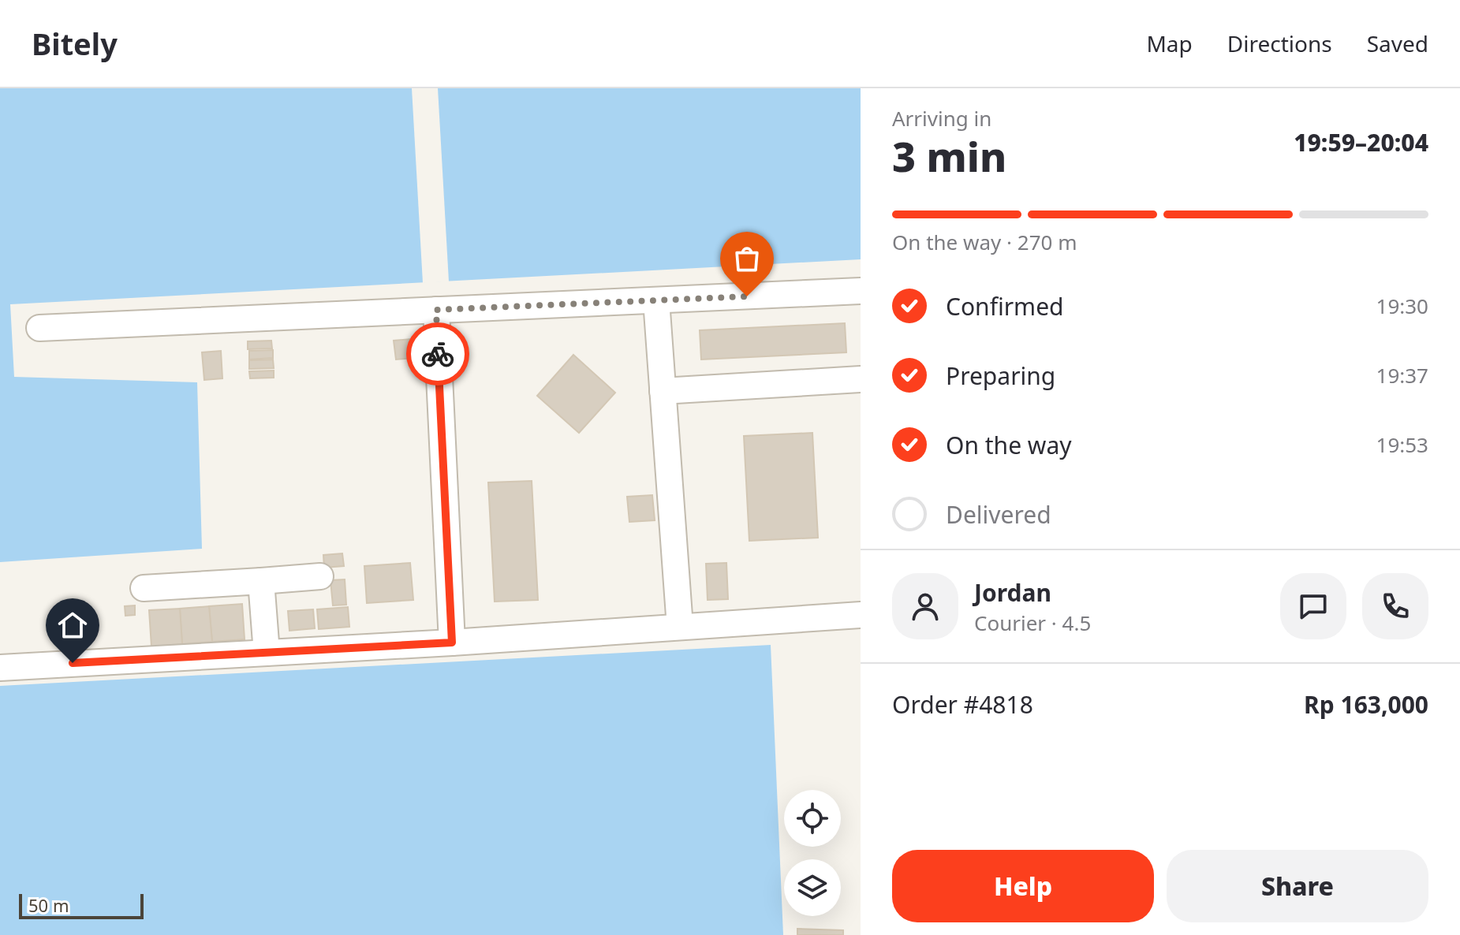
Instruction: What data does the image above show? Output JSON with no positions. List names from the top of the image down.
{
  "scale_bar": "50 m",
  "page": {
    "header": "Bitely",
    "nav": ["Map", "Directions", "Saved"],
    "heading": ["3 min", "Arriving in", "19:59–20:04"],
    "panel": [
      "Jordan",
      "Courier · 4.5",
      "Order #4818",
      "Rp 163,000"
    ],
    "bar": "On the way · 270 m",
    "list": [
      ["Confirmed", "19:30"],
      ["Preparing", "19:37"],
      ["On the way", "19:53"],
      "Delivered"
    ],
    "buttons": ["Help", "Share"],
    "scale": "50 m"
  }
}
